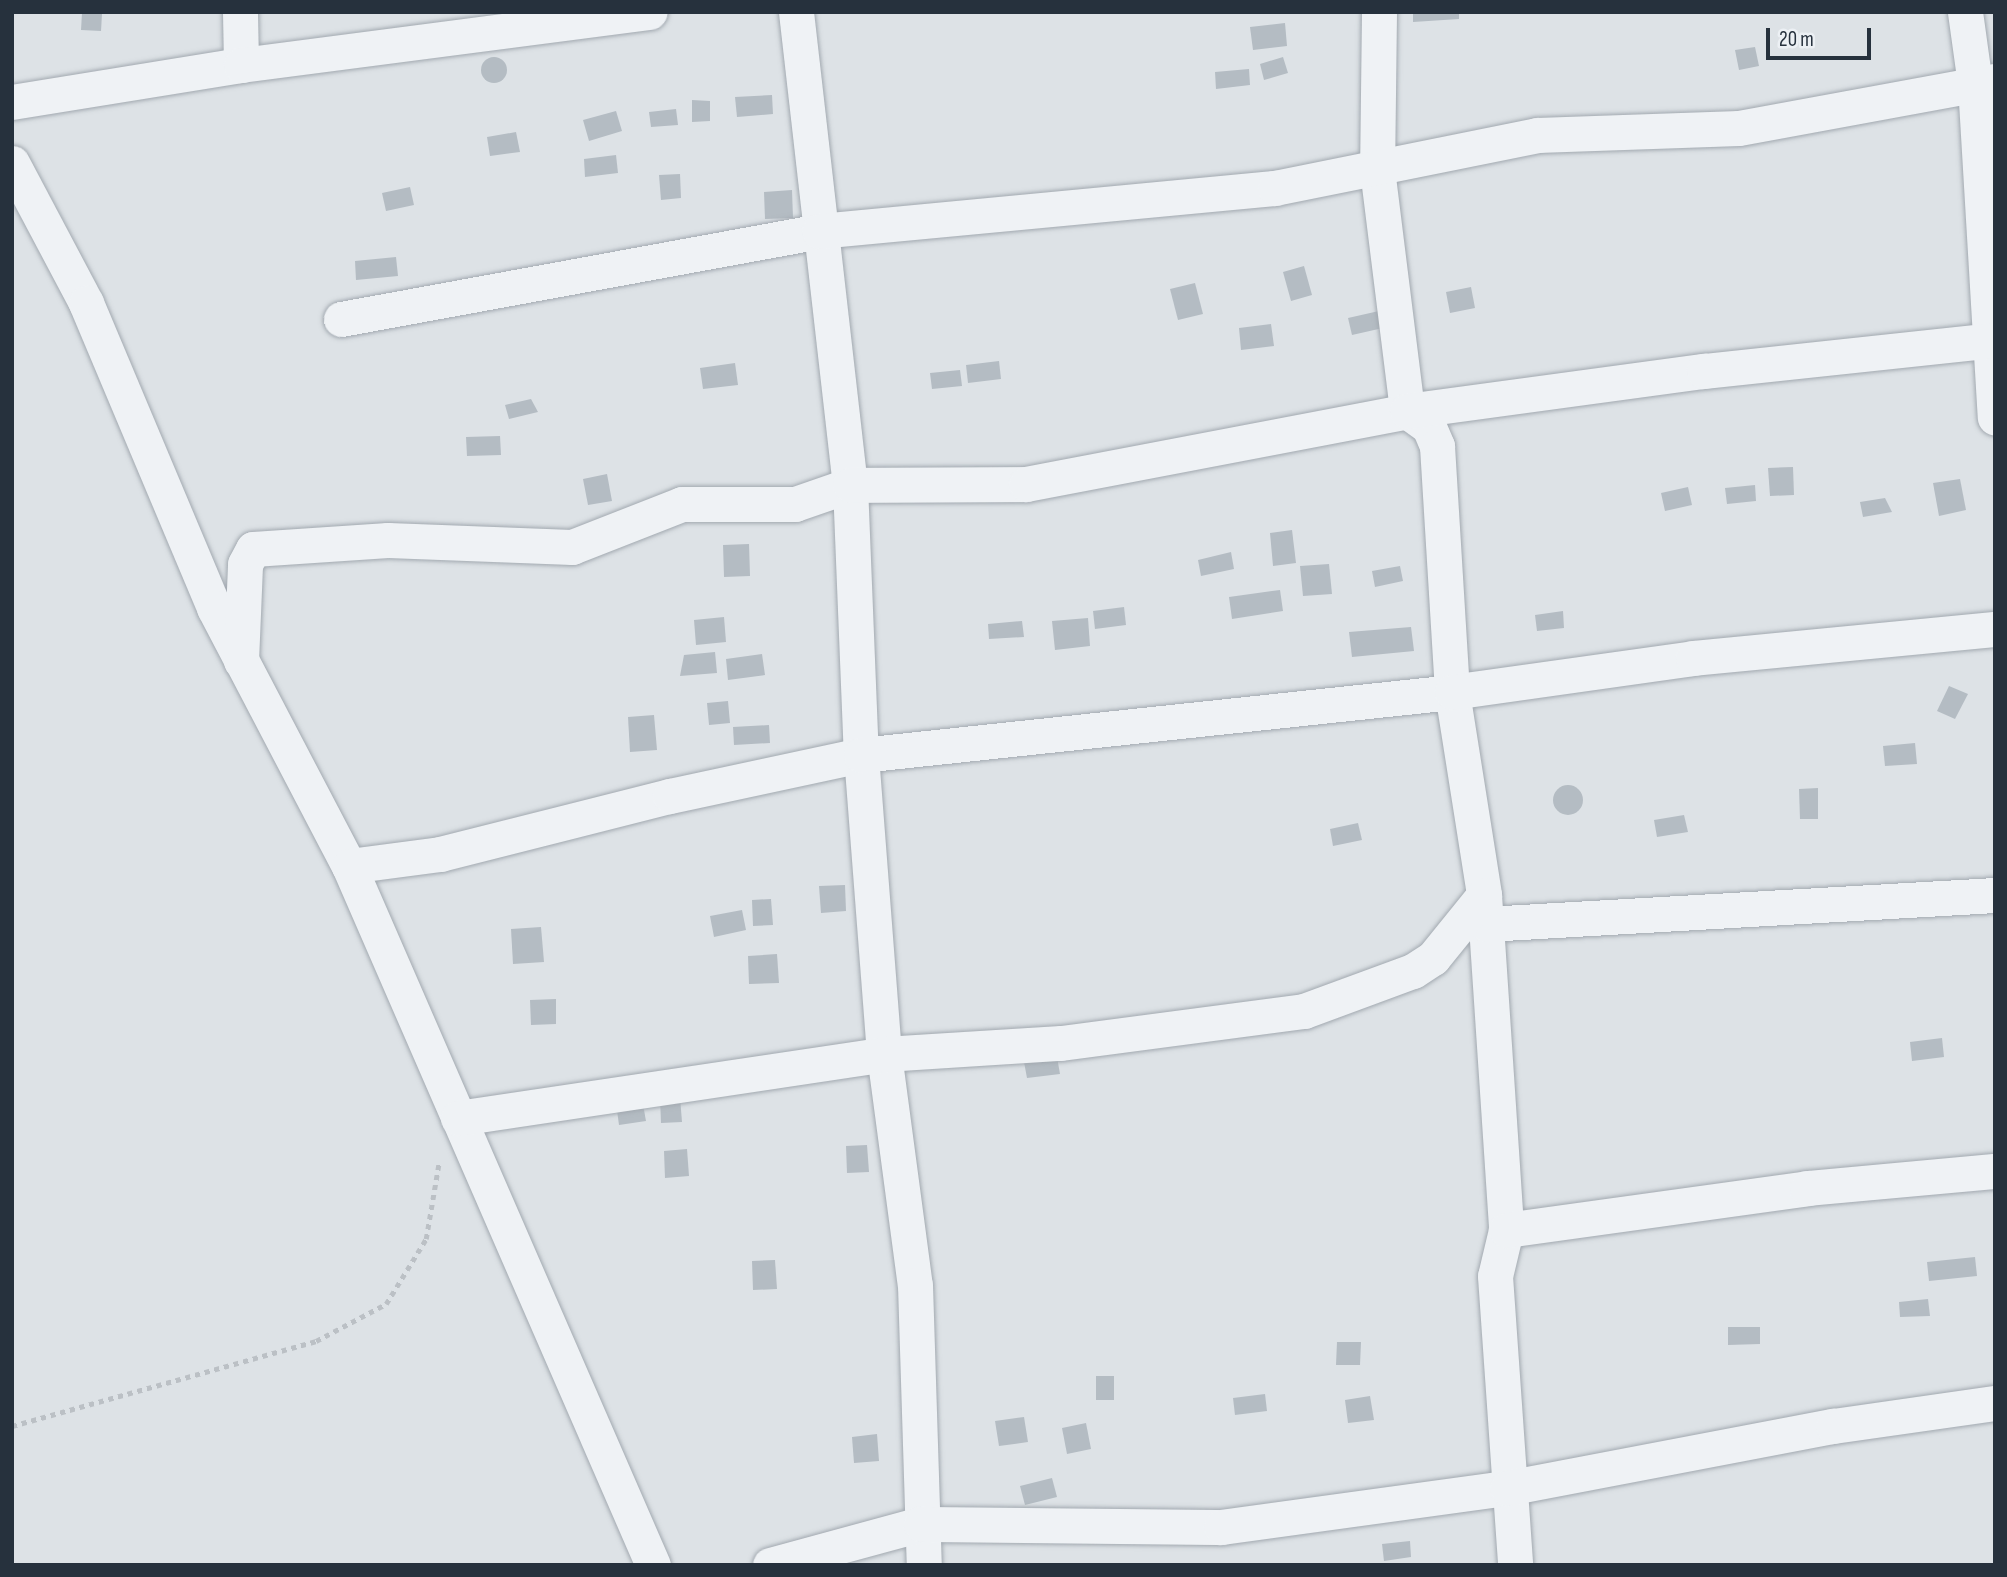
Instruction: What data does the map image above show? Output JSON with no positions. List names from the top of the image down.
{
  "scale_bar": "20 m"
}
